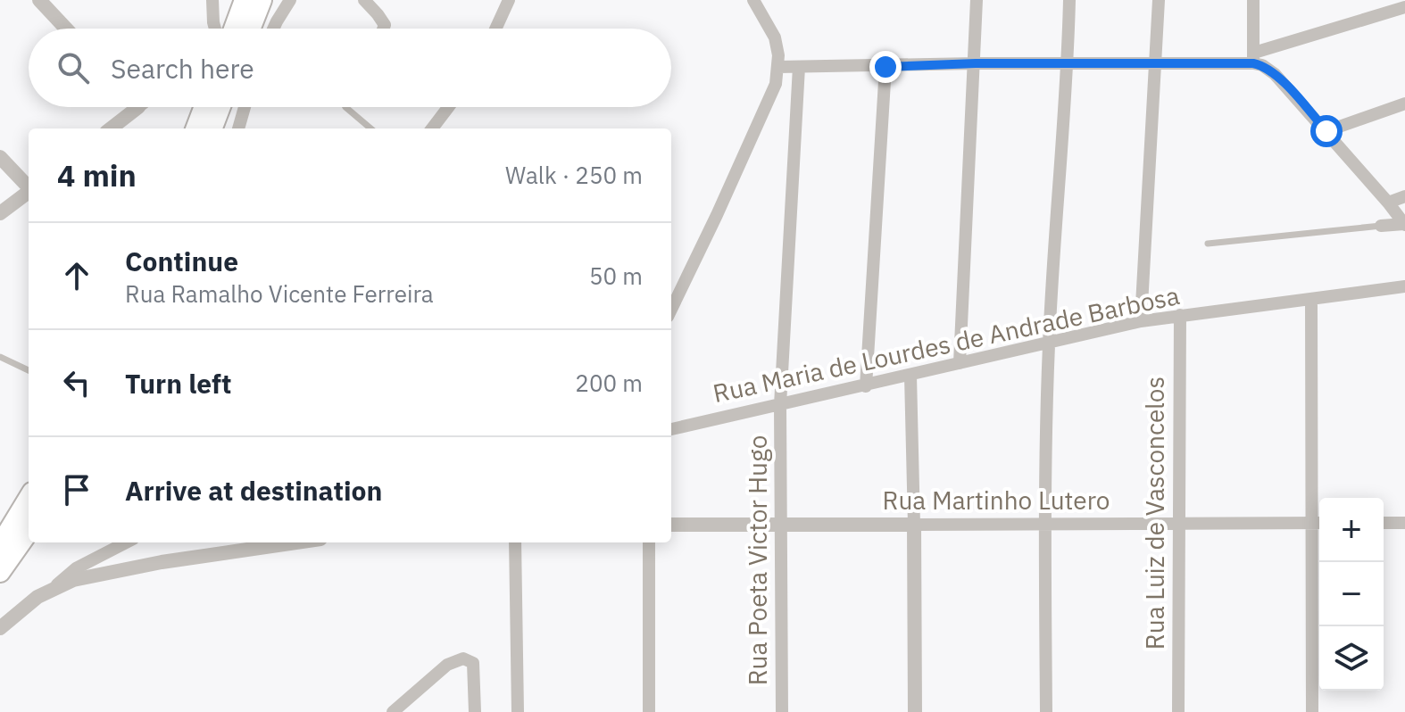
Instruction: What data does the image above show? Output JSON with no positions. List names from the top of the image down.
{
  "streets": {
    "street": [
      "Rua Maria de Lourdes de Andrade Barbosa",
      "Rua Martinho Lutero",
      "Rua Luiz de Vasconcelos",
      "Rua Poeta Victor Hugo"
    ]
  },
  "crossings": [
    ["Rua Maria de Lourdes de Andrade Barbosa", "Rua Luiz de Vasconcelos"],
    ["Rua Maria de Lourdes de Andrade Barbosa", "Rua Poeta Victor Hugo"],
    ["Rua Martinho Lutero", "Rua Luiz de Vasconcelos"],
    ["Rua Martinho Lutero", "Rua Poeta Victor Hugo"]
  ],
  "page": {
    "search": "Search here",
    "heading": ["4 min", "Walk · 250 m"],
    "list": [
      ["Continue", "Rua Ramalho Vicente Ferreira", "50 m"],
      ["Turn left", "200 m"],
      "Arrive at destination"
    ],
    "map_buttons": ["+", "−"]
  }
}
